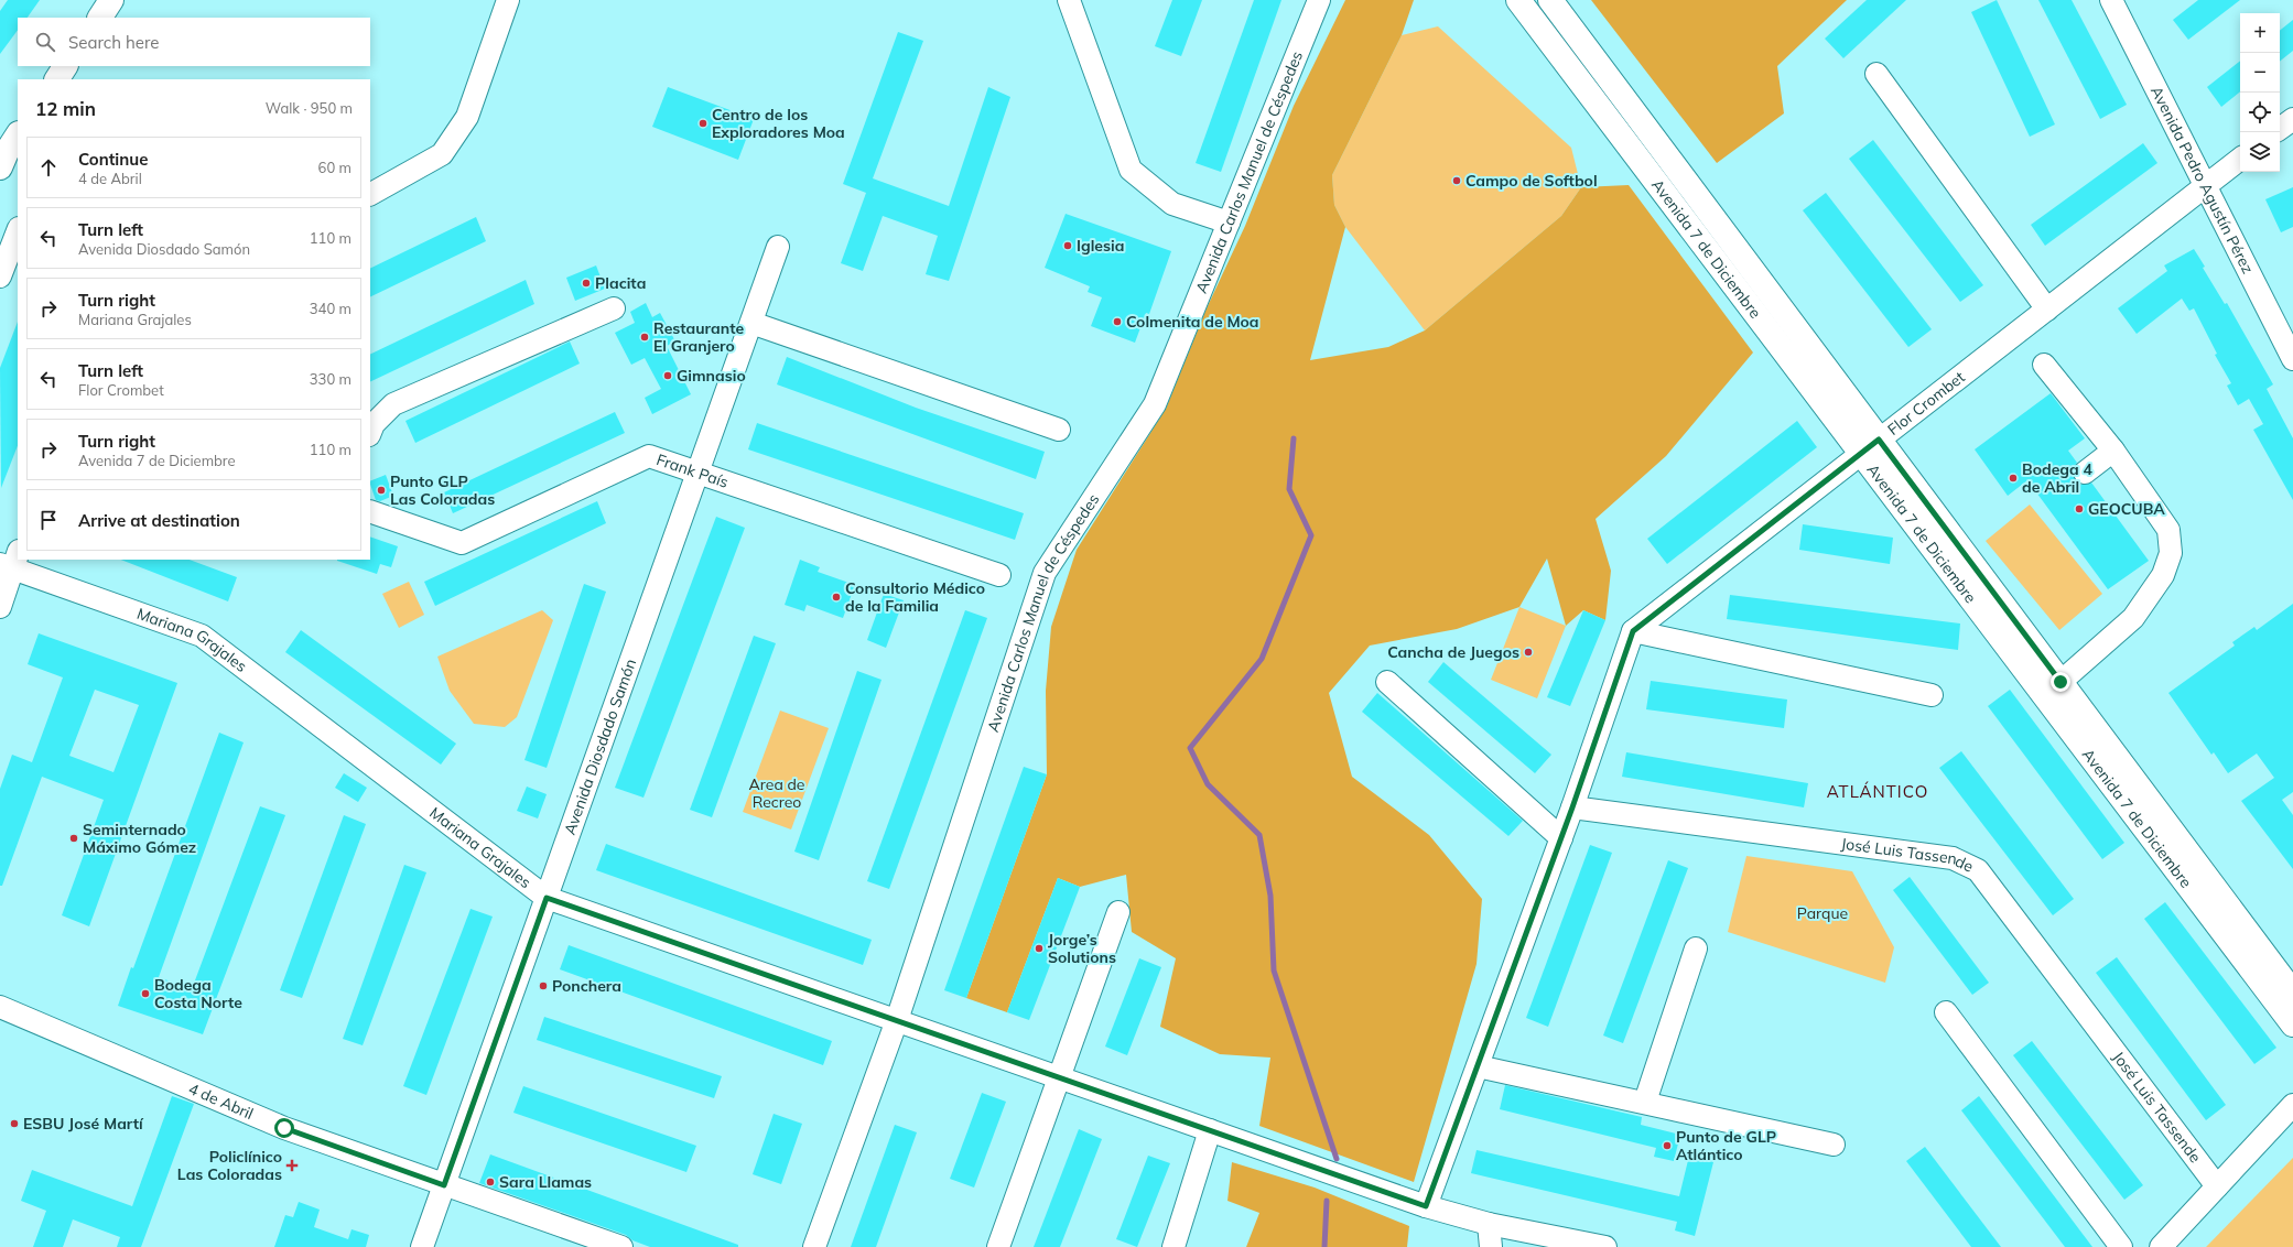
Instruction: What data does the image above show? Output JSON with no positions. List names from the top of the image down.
{
  "streets": {
    "main road": ["Avenida 7 de Diciembre"],
    "street": [
      "Avenida Carlos Manuel de Céspedes",
      "Avenida Pedro Agustín Pérez",
      "Flor Crombet",
      "Frank País",
      "Mariana Grajales",
      "Avenida Diosdado Samón",
      "José Luis Tassende",
      "4 de Abril"
    ]
  },
  "crossings": [
    ["Avenida Carlos Manuel de Céspedes", "Mariana Grajales"],
    ["Avenida Pedro Agustín Pérez", "Flor Crombet"],
    ["Avenida 7 de Diciembre", "Flor Crombet"],
    ["Frank País", "Avenida Diosdado Samón"],
    ["Mariana Grajales", "Avenida Diosdado Samón"],
    ["Avenida Diosdado Samón", "4 de Abril"]
  ],
  "districts": ["ATLÁNTICO"],
  "parks": ["Area de Recreo", "Parque"],
  "places": {
    "other": [
      "Centro de los Exploradores Moa",
      "Campo de Softbol",
      "Iglesia",
      "Placita",
      "Colmenita de Moa",
      "Restaurante El Granjero",
      "Gimnasio",
      "Bodega 4 de Abril",
      "Punto GLP Las Coloradas",
      "GEOCUBA",
      "Consultorio Médico de la Familia",
      "Cancha de Juegos",
      "Seminternado Máximo Gómez",
      "Jorge’s Solutions",
      "Ponchera",
      "Bodega Costa Norte",
      "ESBU José Martí",
      "Punto de GLP Atlántico",
      "Sara Llamas"
    ],
    "health": ["Policlínico Las Coloradas"]
  },
  "page": {
    "map_buttons": ["+", "−"],
    "search": "Search here",
    "heading": ["12 min", "Walk · 950 m"],
    "list": [
      ["Continue", "4 de Abril", "60 m"],
      ["Turn left", "Avenida Diosdado Samón", "110 m"],
      ["Turn right", "Mariana Grajales", "340 m"],
      ["Turn left", "Flor Crombet", "330 m"],
      ["Turn right", "Avenida 7 de Diciembre", "110 m"],
      "Arrive at destination"
    ]
  }
}
